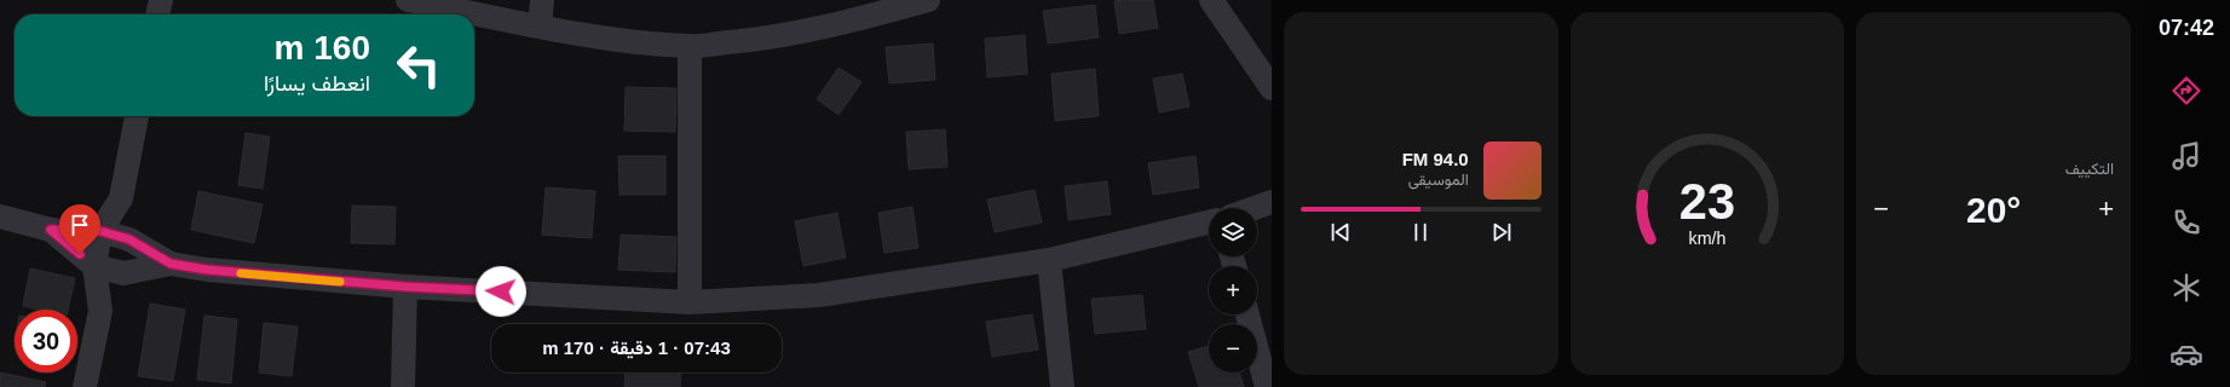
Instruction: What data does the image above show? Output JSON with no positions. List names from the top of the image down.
{
  "page": {
    "tabs": "07:42",
    "tile": "التكييف",
    "turn": ["160 m", "انعطف يسارًا"],
    "song": ["94.0 FM", "الموسيقى"],
    "heat": ["−", "20°", "+"],
    "map_buttons": ["+", "−"],
    "limit": "30",
    "trip": "07:43 · 1 دقيقة · 170 m",
    "gauge": ["23", "km/h"]
  }
}
